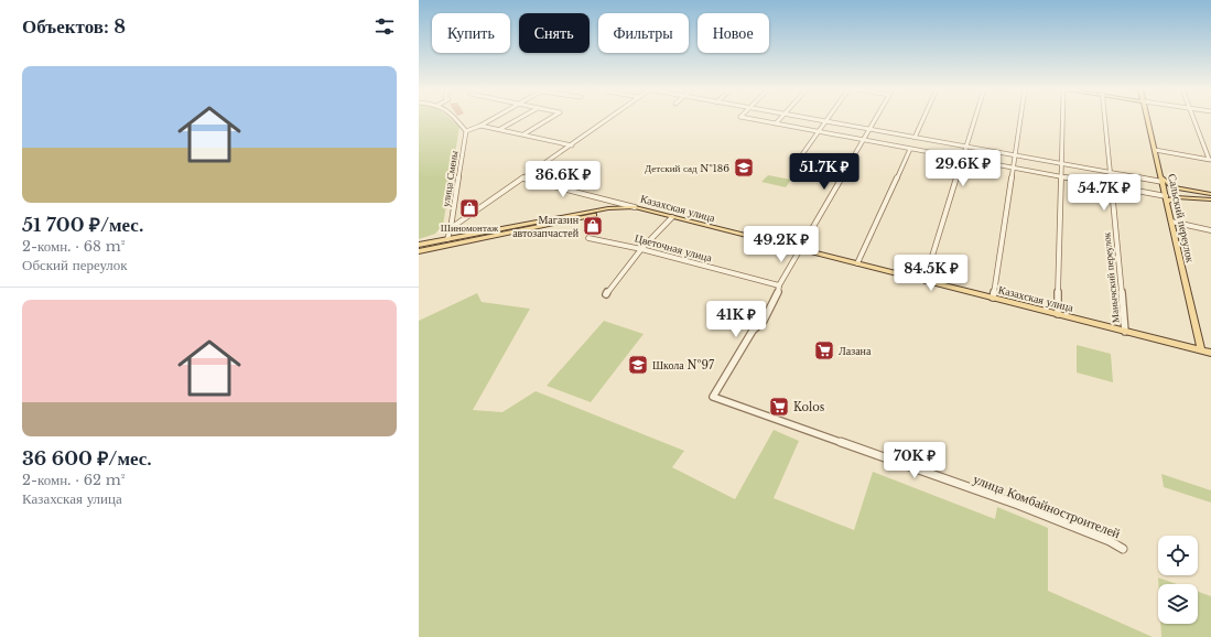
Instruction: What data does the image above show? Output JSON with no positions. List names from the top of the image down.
{
  "streets": {
    "main road": ["Казахская улица", "Сальский переулок"],
    "street": [
      "улица Смены",
      "Цветочная улица",
      "Манычский переулок",
      "улица Комбайностроителей"
    ]
  },
  "crossings": [
    ["Казахская улица", "Сальский переулок"],
    ["Казахская улица", "Манычский переулок"],
    ["Цветочная улица", "улица Комбайностроителей"]
  ],
  "places": {
    "school or university": ["Детский сад №186", "Школа №97"],
    "shop": ["Шиномонтаж", "Магазин автозапчастей"],
    "supermarket": ["Лазана", "Kolos"]
  },
  "page": {
    "heading": "Объектов: 8",
    "chip": [
      "Купить",
      "Снять",
      "Фильтры",
      "Новое"
    ],
    "list": [
      {
        "name": "51 700 ₽/мес.",
        "note": "2-комн. · 68 m² · Обский переулок"
      },
      {
        "name": "36 600 ₽/мес.",
        "note": "2-комн. · 62 m² · Казахская улица"
      }
    ],
    "price": [
      "29.6K ₽",
      "51.7K ₽",
      "36.6K ₽",
      "54.7K ₽",
      "49.2K ₽",
      "84.5K ₽",
      "41K ₽",
      "70K ₽"
    ]
  }
}
